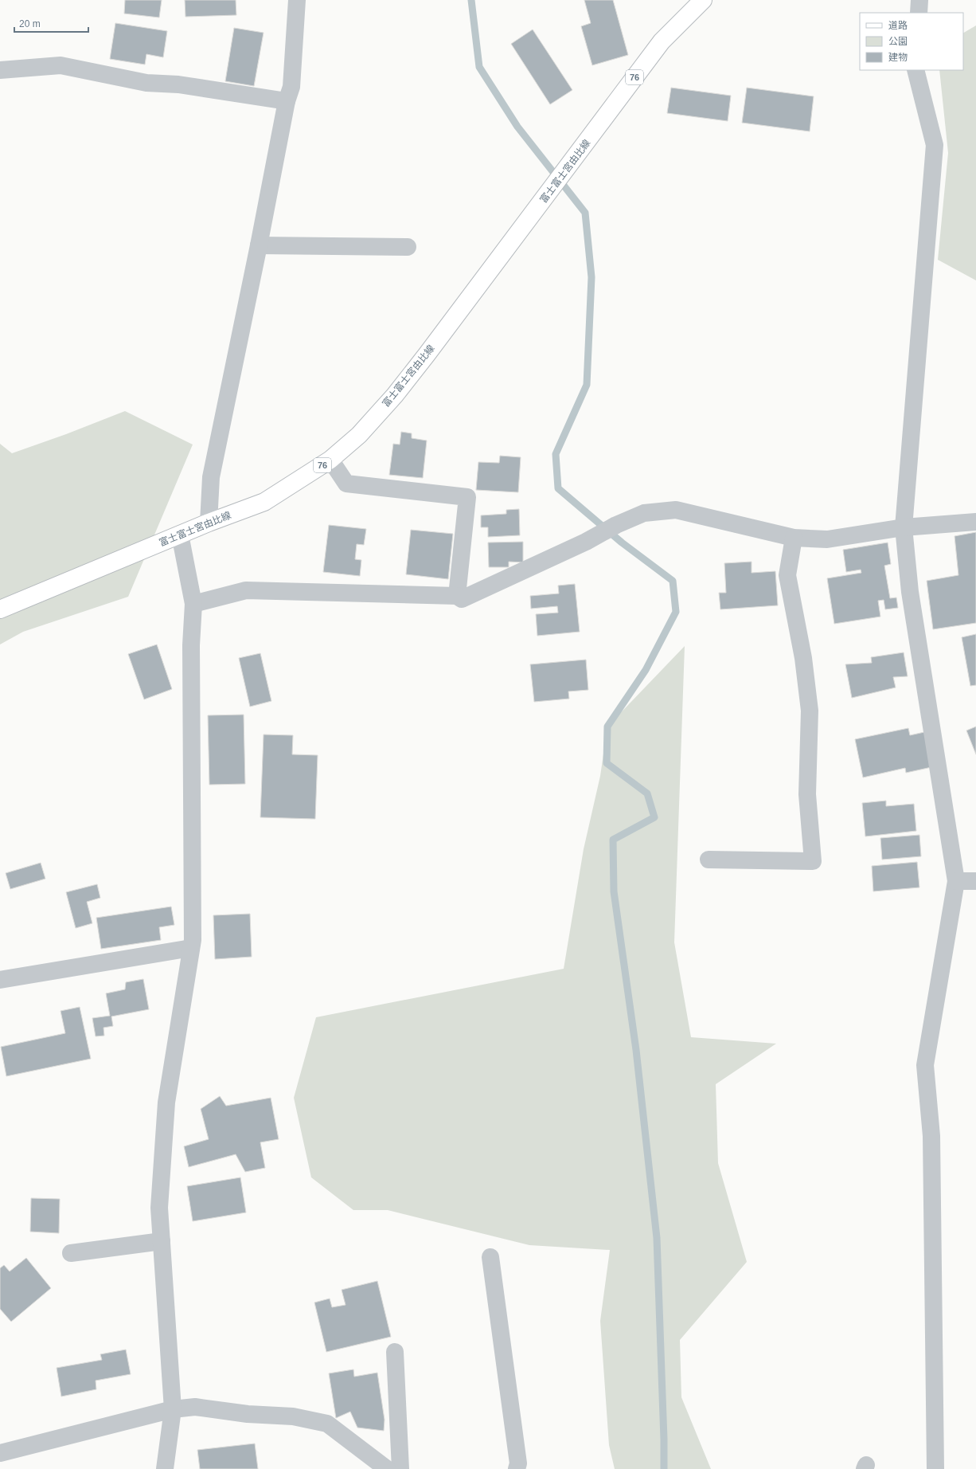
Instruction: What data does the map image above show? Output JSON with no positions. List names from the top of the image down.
{
  "streets": {
    "main road": ["76", "富士富士宮由比線"]
  },
  "legend": ["道路", "公園", "建物"],
  "scale_bar": "20 m"
}
